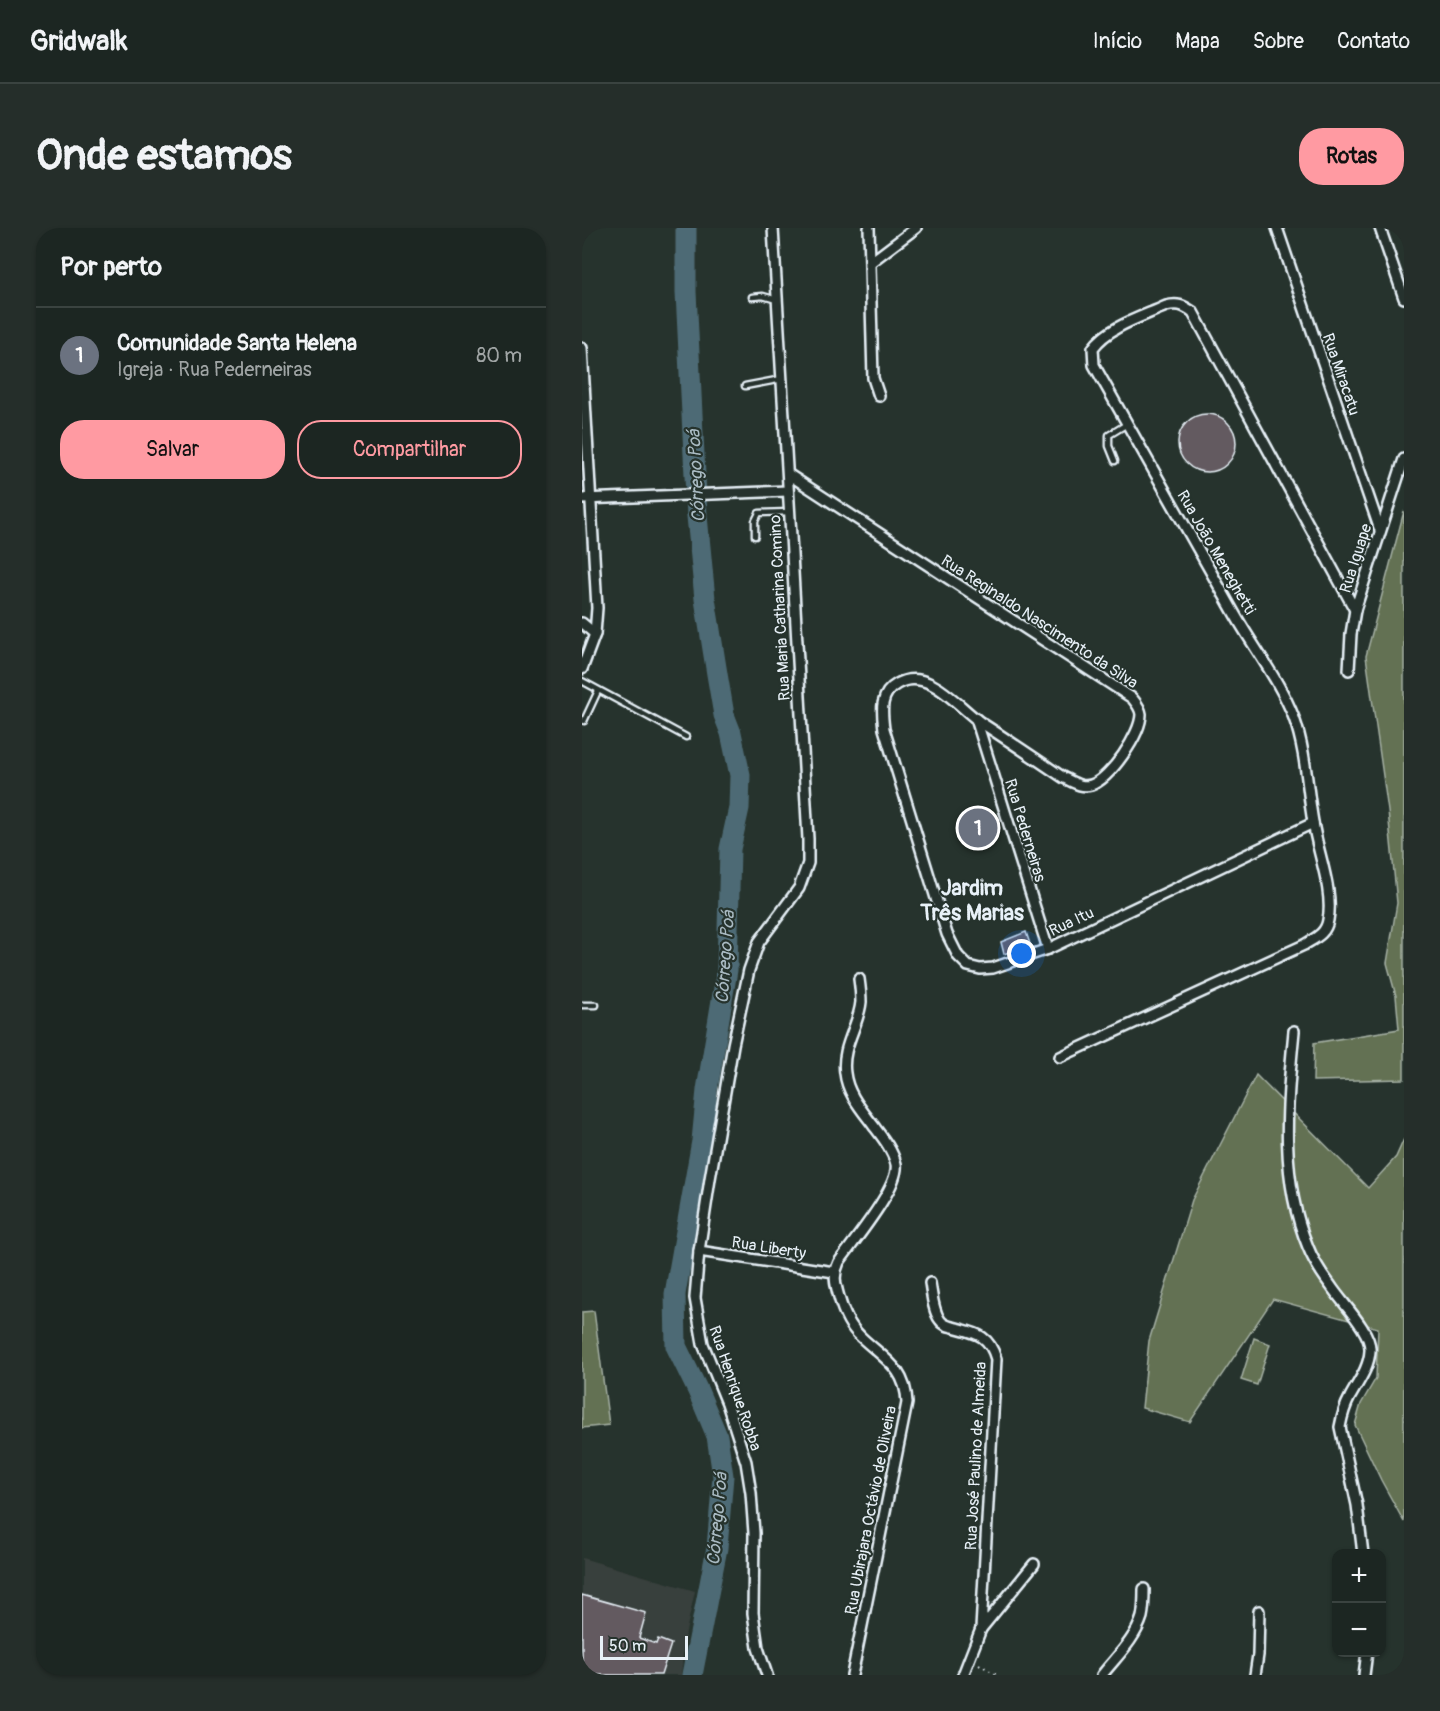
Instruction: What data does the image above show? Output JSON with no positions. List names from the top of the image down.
{
  "streets": {
    "street": [
      "Rua Miracatu",
      "Rua João Meneghetti",
      "Rua Iguape",
      "Rua Maria Catharina Comino",
      "Rua Reginaldo Nascimento da Silva",
      "Rua Pederneiras",
      "Rua Itu",
      "Rua Liberty",
      "Rua Henrique Robba",
      "Rua José Paulino de Almeida",
      "Rua Ubirajara Octávio de Oliveira"
    ]
  },
  "crossings": [
    ["Rua Miracatu", "Rua Iguape"],
    ["Rua João Meneghetti", "Rua Iguape"],
    ["Rua João Meneghetti", "Rua Itu"],
    ["Rua Maria Catharina Comino", "Rua Reginaldo Nascimento da Silva"],
    ["Rua Maria Catharina Comino", "Rua Henrique Robba"],
    ["Rua Reginaldo Nascimento da Silva", "Rua Pederneiras"],
    ["Rua Reginaldo Nascimento da Silva", "Rua Itu"],
    ["Rua Pederneiras", "Rua Itu"],
    ["Rua Liberty", "Rua Henrique Robba"],
    ["Rua Liberty", "Rua Ubirajara Octávio de Oliveira"]
  ],
  "districts": ["Jardim Três Marias"],
  "water": ["Córrego Poá"],
  "scale_bar": "50 m",
  "page": {
    "header": "Gridwalk",
    "nav": [
      "Início",
      "Mapa",
      "Sobre",
      "Contato"
    ],
    "buttons": [
      "Rotas",
      ["Salvar", "Compartilhar"]
    ],
    "title": "Onde estamos",
    "heading": "Por perto",
    "list": [
      {
        "mark": "1",
        "name": "Comunidade Santa Helena",
        "note": "Igreja · Rua Pederneiras",
        "value": "80 m"
      }
    ],
    "pins": "1",
    "map_buttons": ["+", "−"],
    "scale": "50 m"
  }
}
